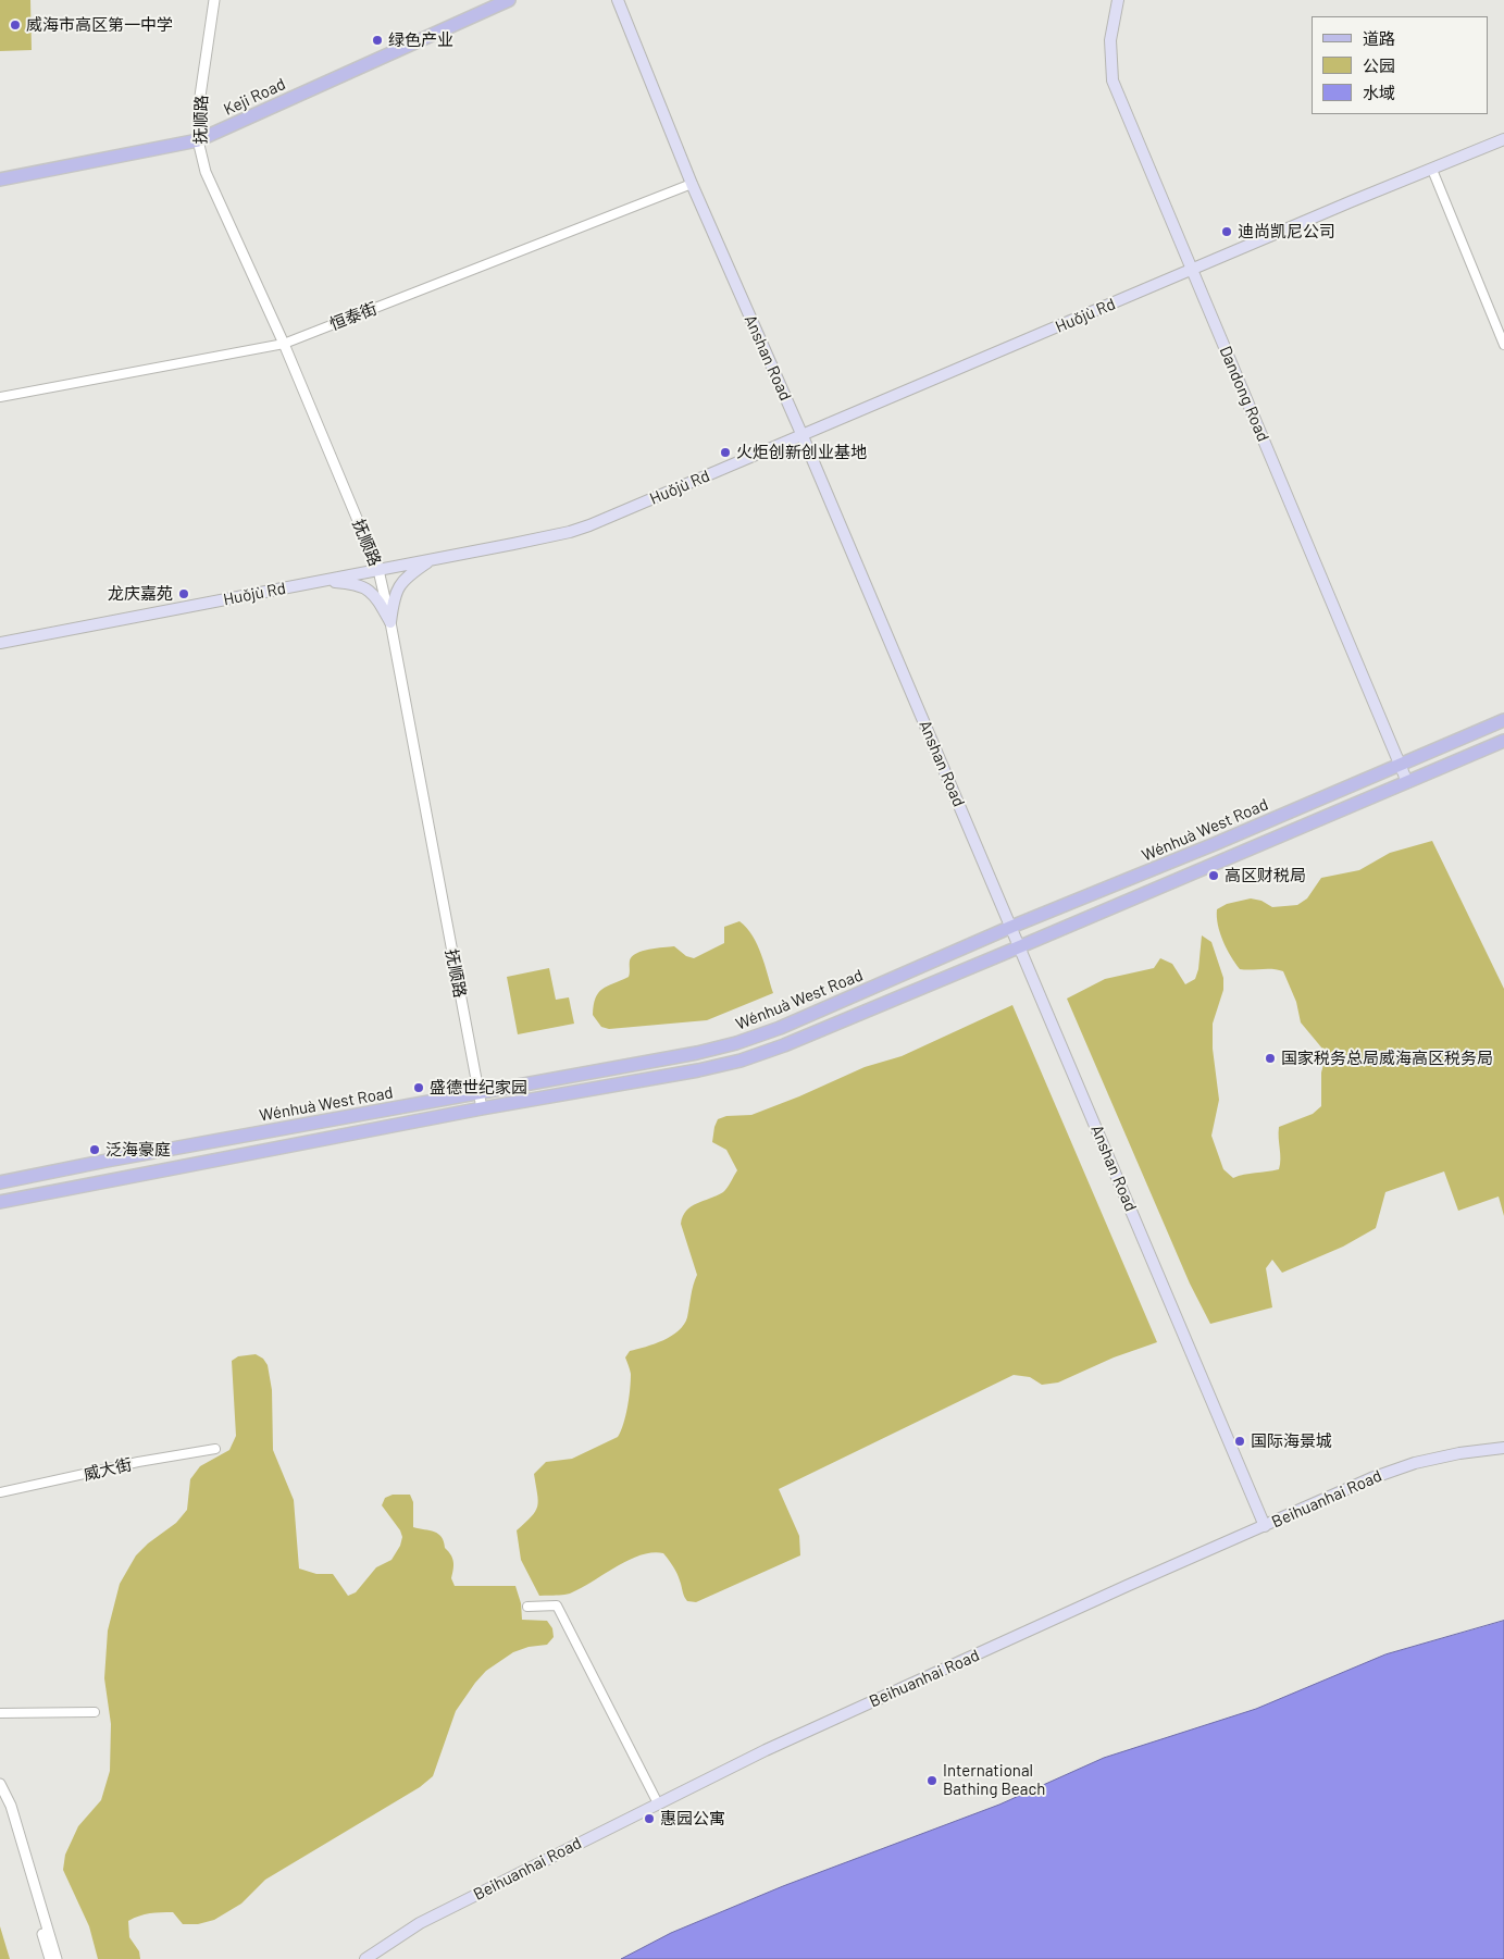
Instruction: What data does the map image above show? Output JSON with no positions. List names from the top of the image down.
{
  "streets": {
    "main road": [
      "Keji Road",
      "Huǒjù Rd",
      "Anshan Road",
      "Dandong Road",
      "Wénhuà West Road",
      "Beihuanhai Road"
    ],
    "street": ["抚顺路", "恒泰街", "威大街"]
  },
  "crossings": [
    ["Keji Road", "抚顺路"],
    ["抚顺路", "Huǒjù Rd"],
    ["抚顺路", "恒泰街"],
    ["抚顺路", "Wénhuà West Road"],
    ["Huǒjù Rd", "Anshan Road"],
    ["Huǒjù Rd", "Dandong Road"],
    ["恒泰街", "Anshan Road"],
    ["Anshan Road", "Wénhuà West Road"],
    ["Anshan Road", "Beihuanhai Road"],
    ["Dandong Road", "Wénhuà West Road"]
  ],
  "places": [
    "威海市高区第一中学",
    "绿色产业",
    "迪尚凯尼公司",
    "火炬创新创业基地",
    "龙庆嘉苑",
    "高区财税局",
    "国家税务总局威海高区税务局",
    "盛德世纪家园",
    "泛海豪庭",
    "国际海景城",
    "International Bathing Beach",
    "惠园公寓"
  ],
  "legend": ["道路", "公园", "水域"]
}
